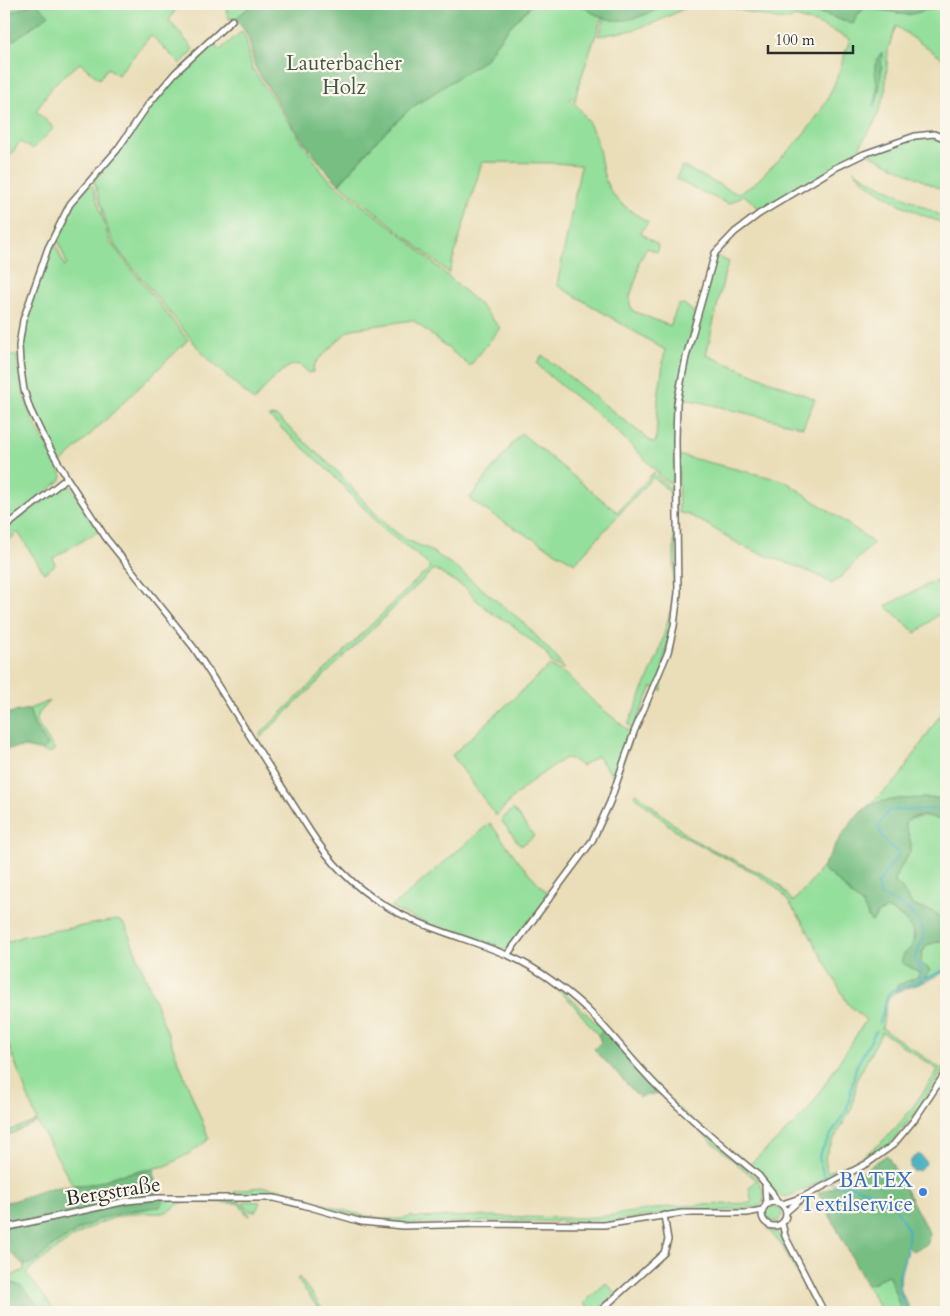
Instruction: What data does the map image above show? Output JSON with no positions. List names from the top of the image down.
{
  "streets": {
    "street": ["Bergstraße"]
  },
  "parks": ["Lauterbacher Holz"],
  "places": ["BATEX Textilservice"],
  "scale_bar": "100 m"
}
